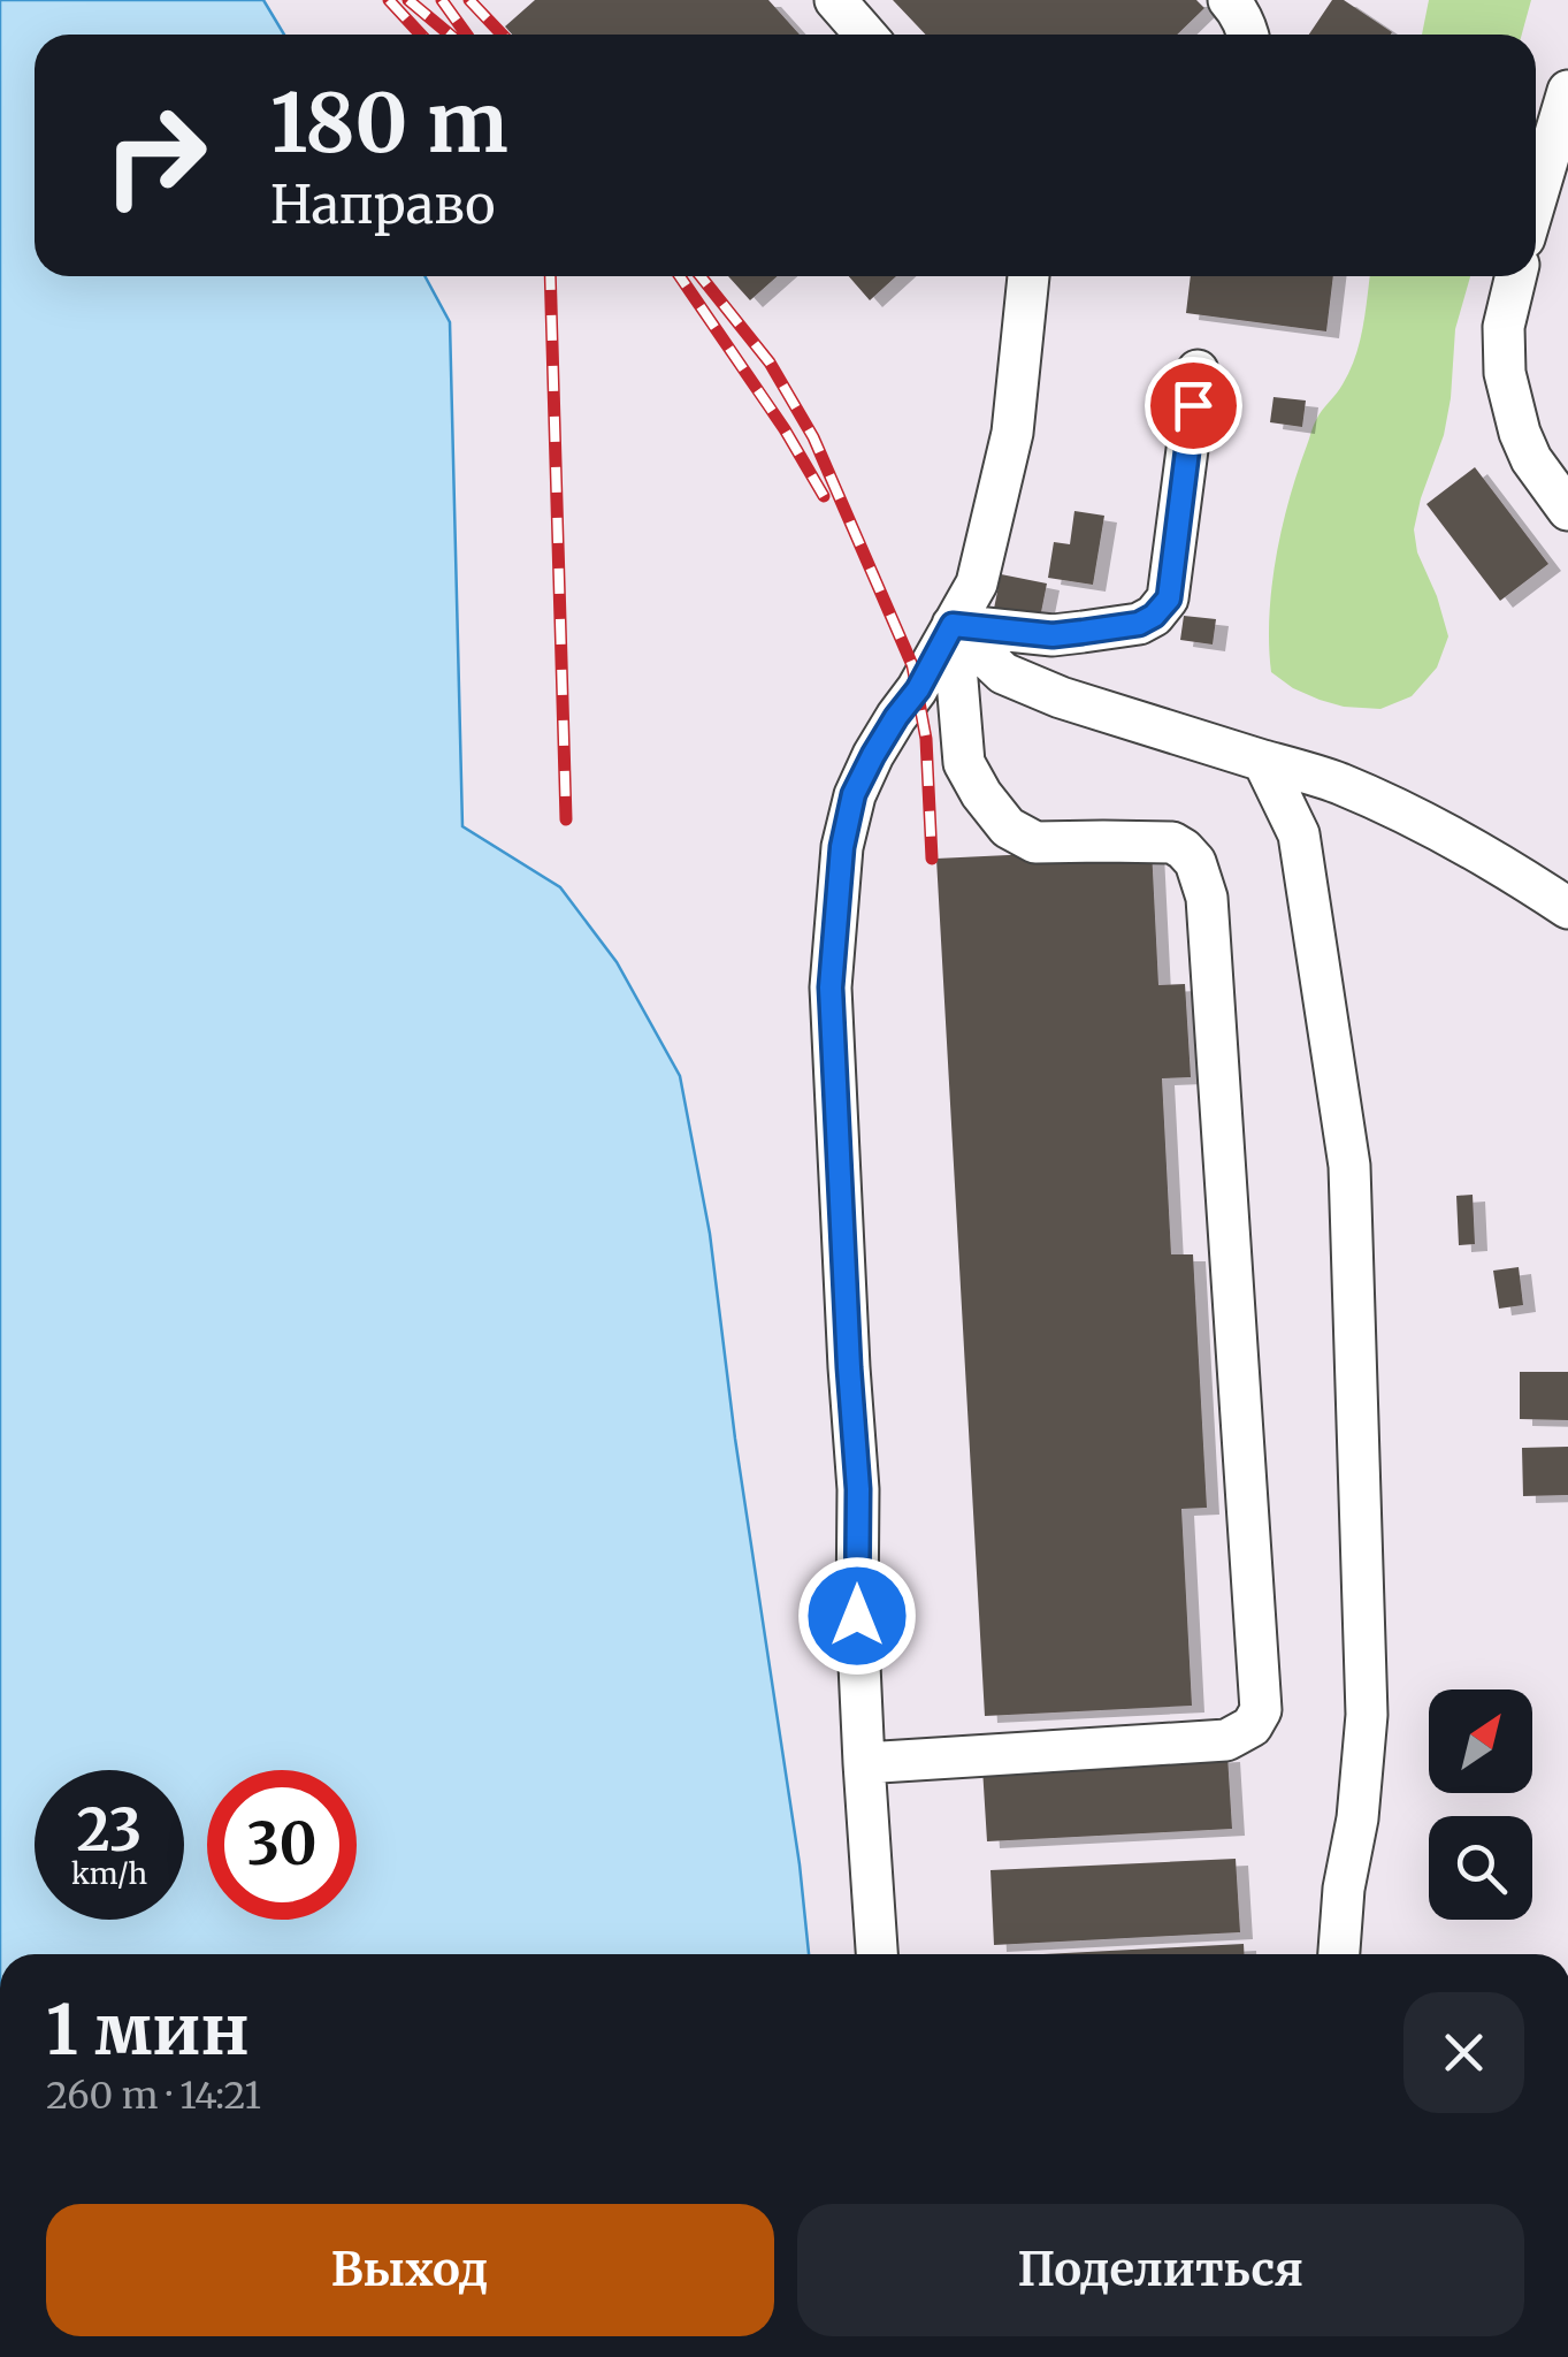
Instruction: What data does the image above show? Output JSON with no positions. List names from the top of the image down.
{
  "north": "top right",
  "page": {
    "turn": ["180 m", "Направо"],
    "speed": "23 km/h",
    "limit": "30",
    "heading": ["1 мин", "260 m · 14:21"],
    "buttons": ["Выход", "Поделиться"]
  }
}
